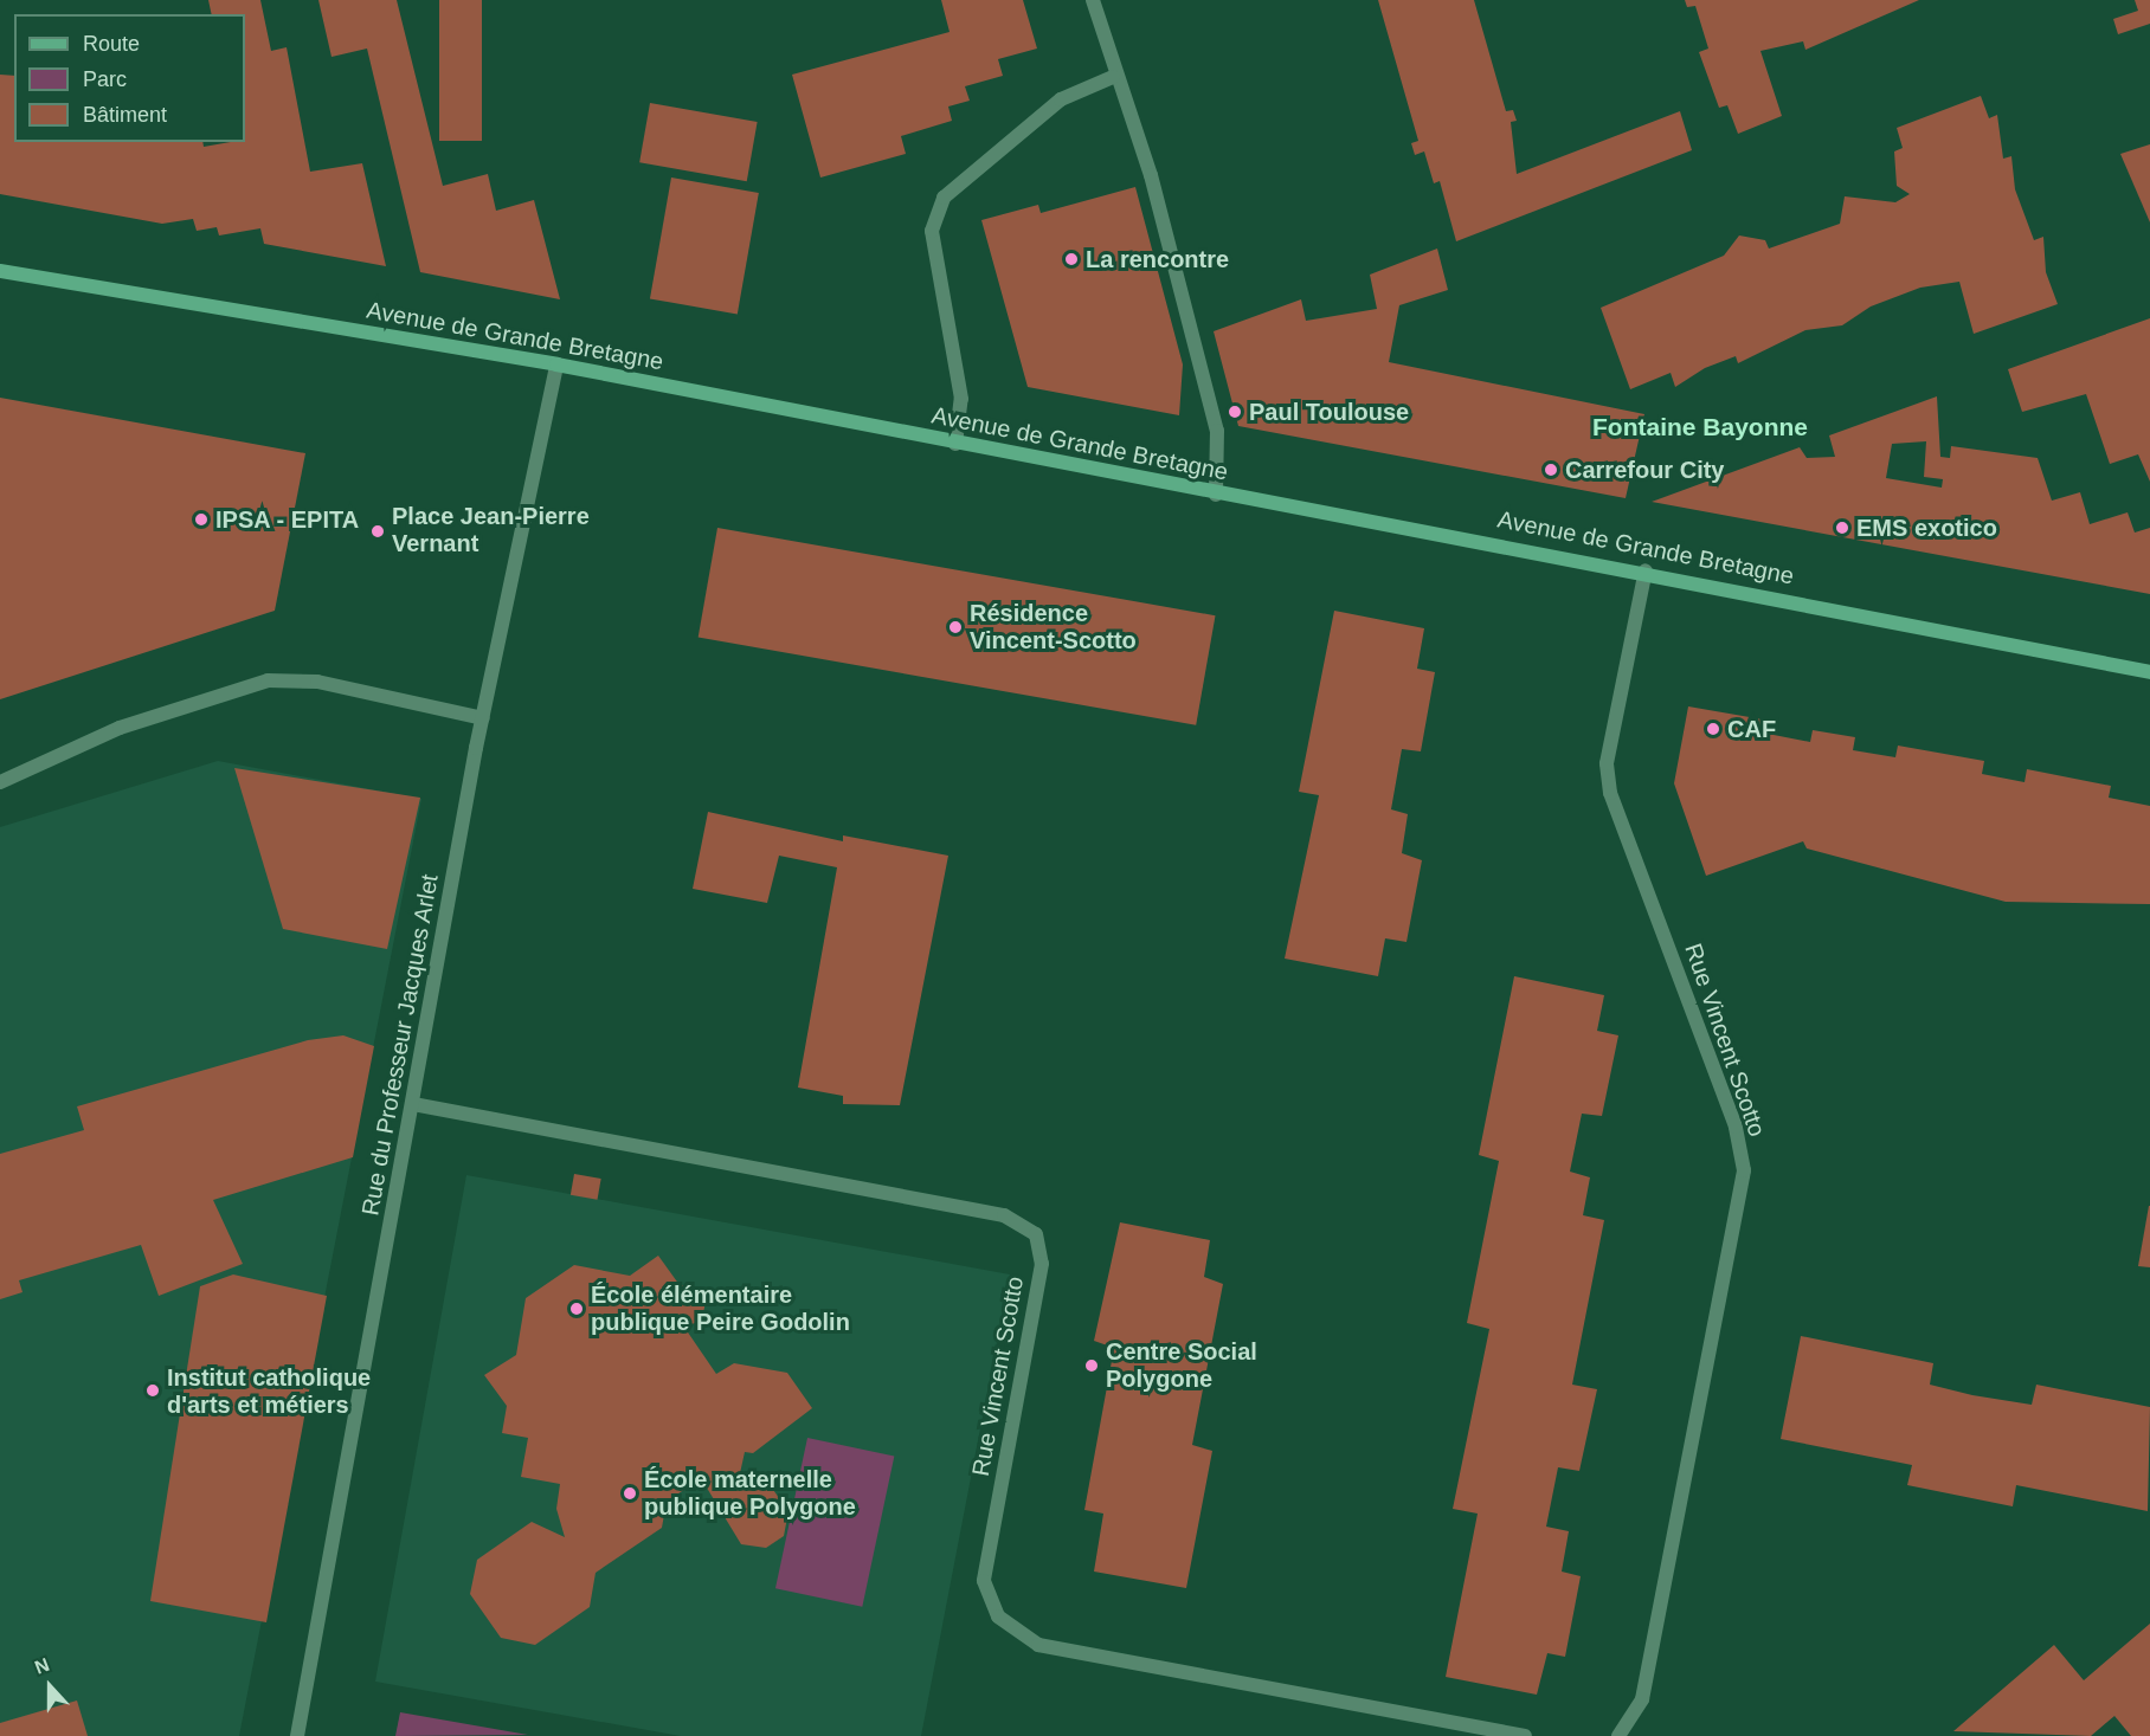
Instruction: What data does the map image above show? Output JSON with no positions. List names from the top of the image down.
{
  "streets": {
    "main road": ["Avenue de Grande Bretagne"],
    "street": ["Rue Vincent Scotto", "Rue du Professeur Jacques Arlet"]
  },
  "crossings": [
    ["Avenue de Grande Bretagne", "Rue Vincent Scotto"],
    ["Avenue de Grande Bretagne", "Rue du Professeur Jacques Arlet"],
    ["Rue Vincent Scotto", "Rue du Professeur Jacques Arlet"]
  ],
  "districts": ["Fontaine Bayonne"],
  "places": [
    "La rencontre",
    "Paul Toulouse",
    "Carrefour City",
    "IPSA - EPITA",
    "EMS exotico",
    "Place Jean-Pierre Vernant",
    "Résidence Vincent-Scotto",
    "CAF",
    "École élémentaire publique Peire Godolin",
    "Centre Social Polygone",
    "Institut catholique d'arts et métiers",
    "École maternelle publique Polygone"
  ],
  "legend": ["Route", "Parc", "Bâtiment"],
  "north": "top"
}
